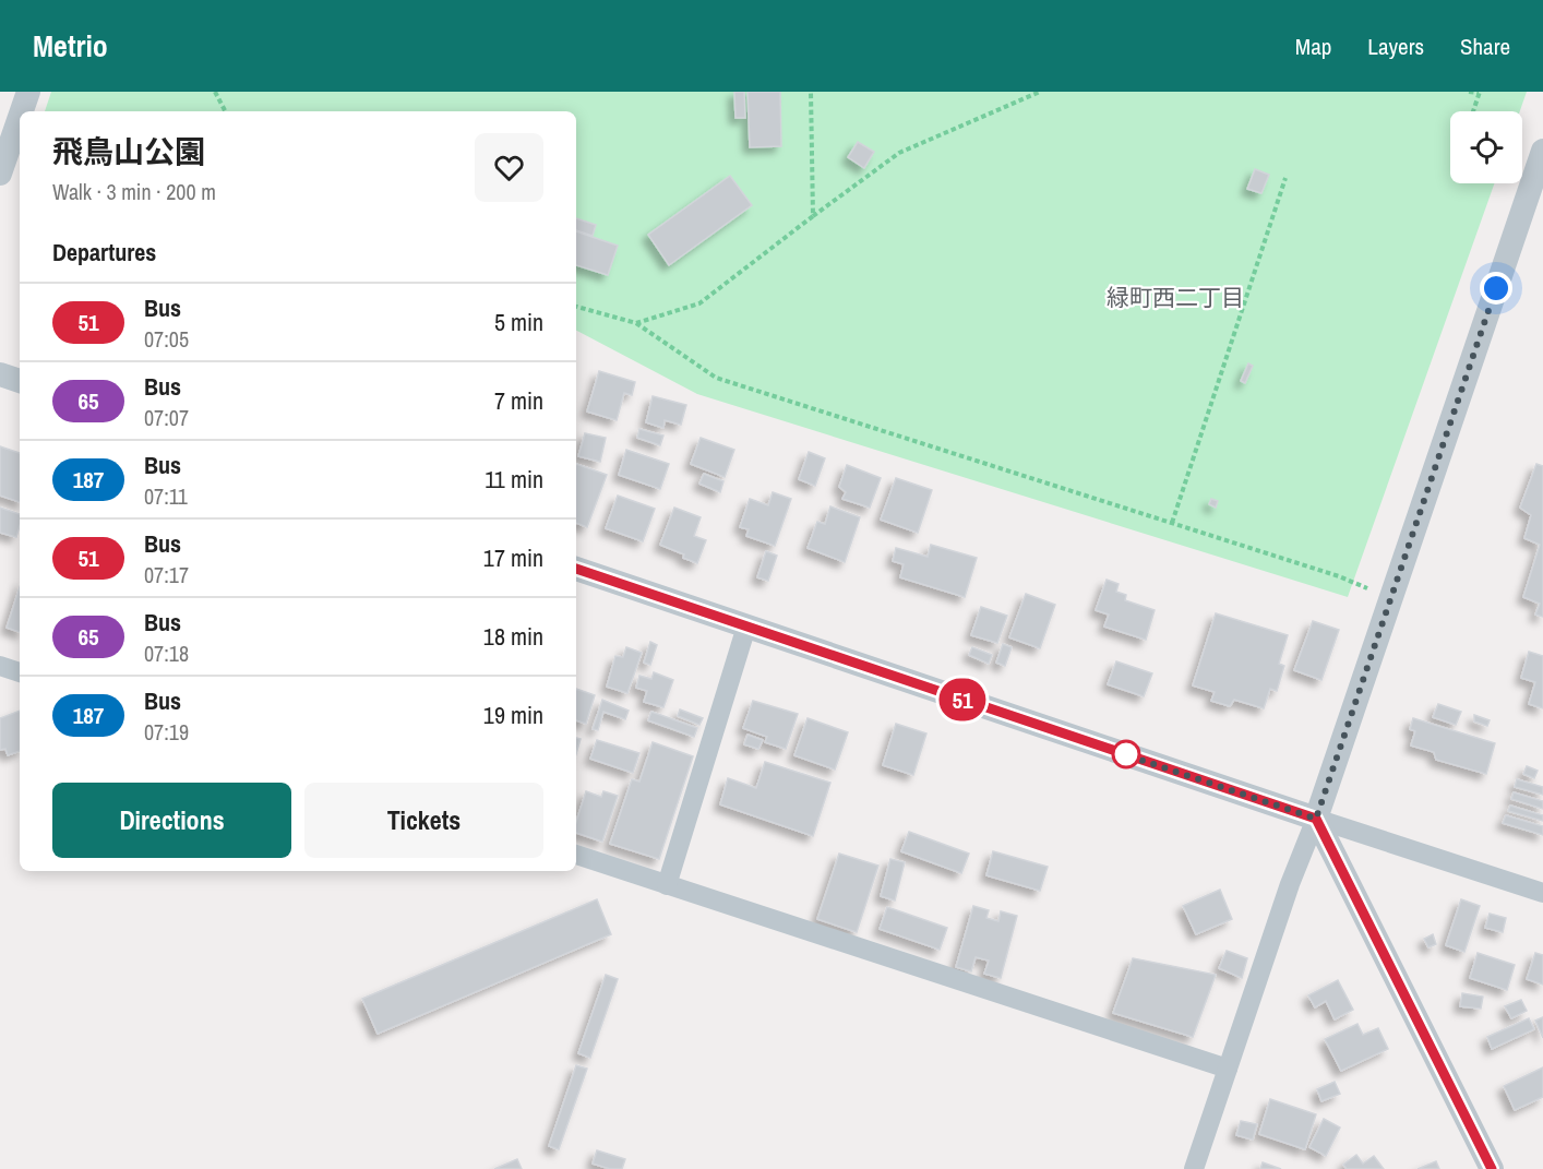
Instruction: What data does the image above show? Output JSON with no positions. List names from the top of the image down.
{
  "districts": ["緑町西二丁目"],
  "lines": ["bus line 51"],
  "page": {
    "header": "Metrio",
    "nav": ["Map", "Layers", "Share"],
    "on_map": "51",
    "heading": [
      ["飛鳥山公園", "Walk · 3 min · 200 m"],
      "Departures"
    ],
    "list": [
      {
        "mark": "51",
        "name": "Bus",
        "note": "07:05",
        "value": "5 min"
      },
      {
        "mark": "65",
        "name": "Bus",
        "note": "07:07",
        "value": "7 min"
      },
      {
        "mark": "187",
        "name": "Bus",
        "note": "07:11",
        "value": "11 min"
      },
      {
        "mark": "51",
        "name": "Bus",
        "note": "07:17",
        "value": "17 min"
      },
      {
        "mark": "65",
        "name": "Bus",
        "note": "07:18",
        "value": "18 min"
      },
      {
        "mark": "187",
        "name": "Bus",
        "note": "07:19",
        "value": "19 min"
      }
    ],
    "buttons": ["Directions", "Tickets"]
  }
}
